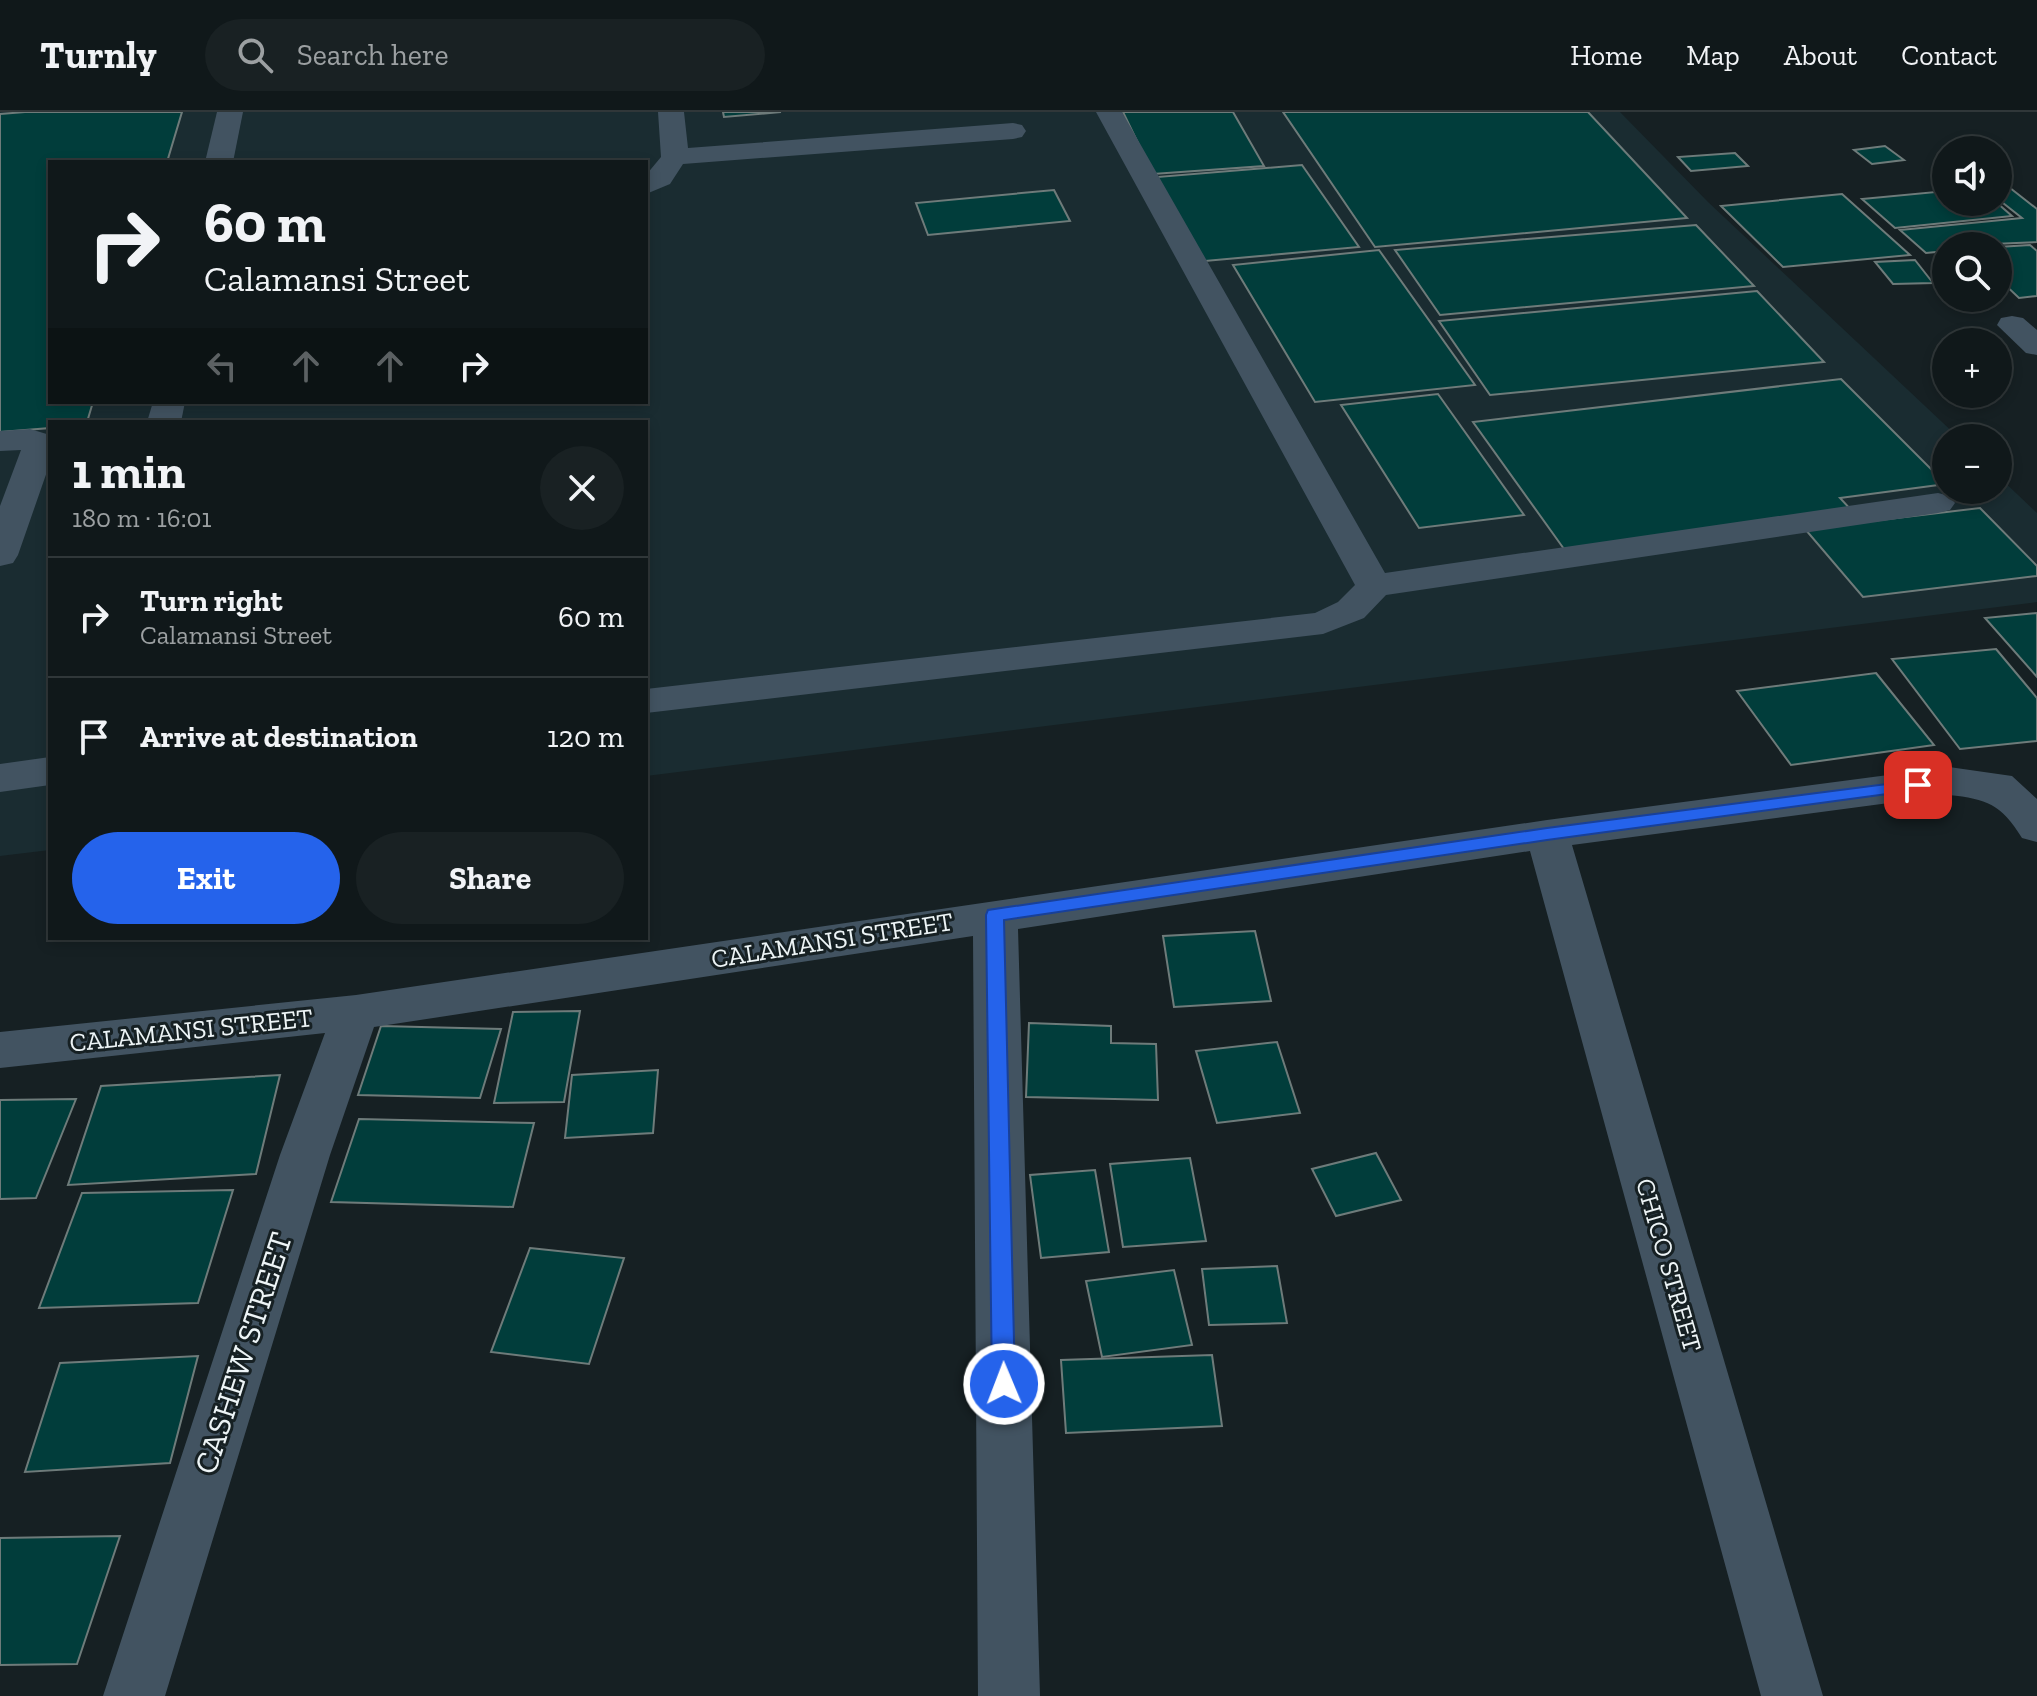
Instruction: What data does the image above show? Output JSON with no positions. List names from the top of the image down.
{
  "streets": {
    "street": ["CALAMANSI STREET", "CHICO STREET", "CASHEW STREET"]
  },
  "crossings": [
    ["CALAMANSI STREET", "CHICO STREET"],
    ["CALAMANSI STREET", "CASHEW STREET"]
  ],
  "page": {
    "header": "Turnly",
    "search": "Search here",
    "nav": [
      "Home",
      "Map",
      "About",
      "Contact"
    ],
    "map_buttons": ["+", "−"],
    "turn": ["60 m", "Calamansi Street"],
    "heading": ["1 min", "180 m · 16:01"],
    "list": [
      {
        "name": "Turn right",
        "note": "Calamansi Street",
        "value": "60 m"
      },
      {
        "name": "Arrive at destination",
        "value": "120 m"
      }
    ],
    "buttons": ["Exit", "Share"]
  }
}
